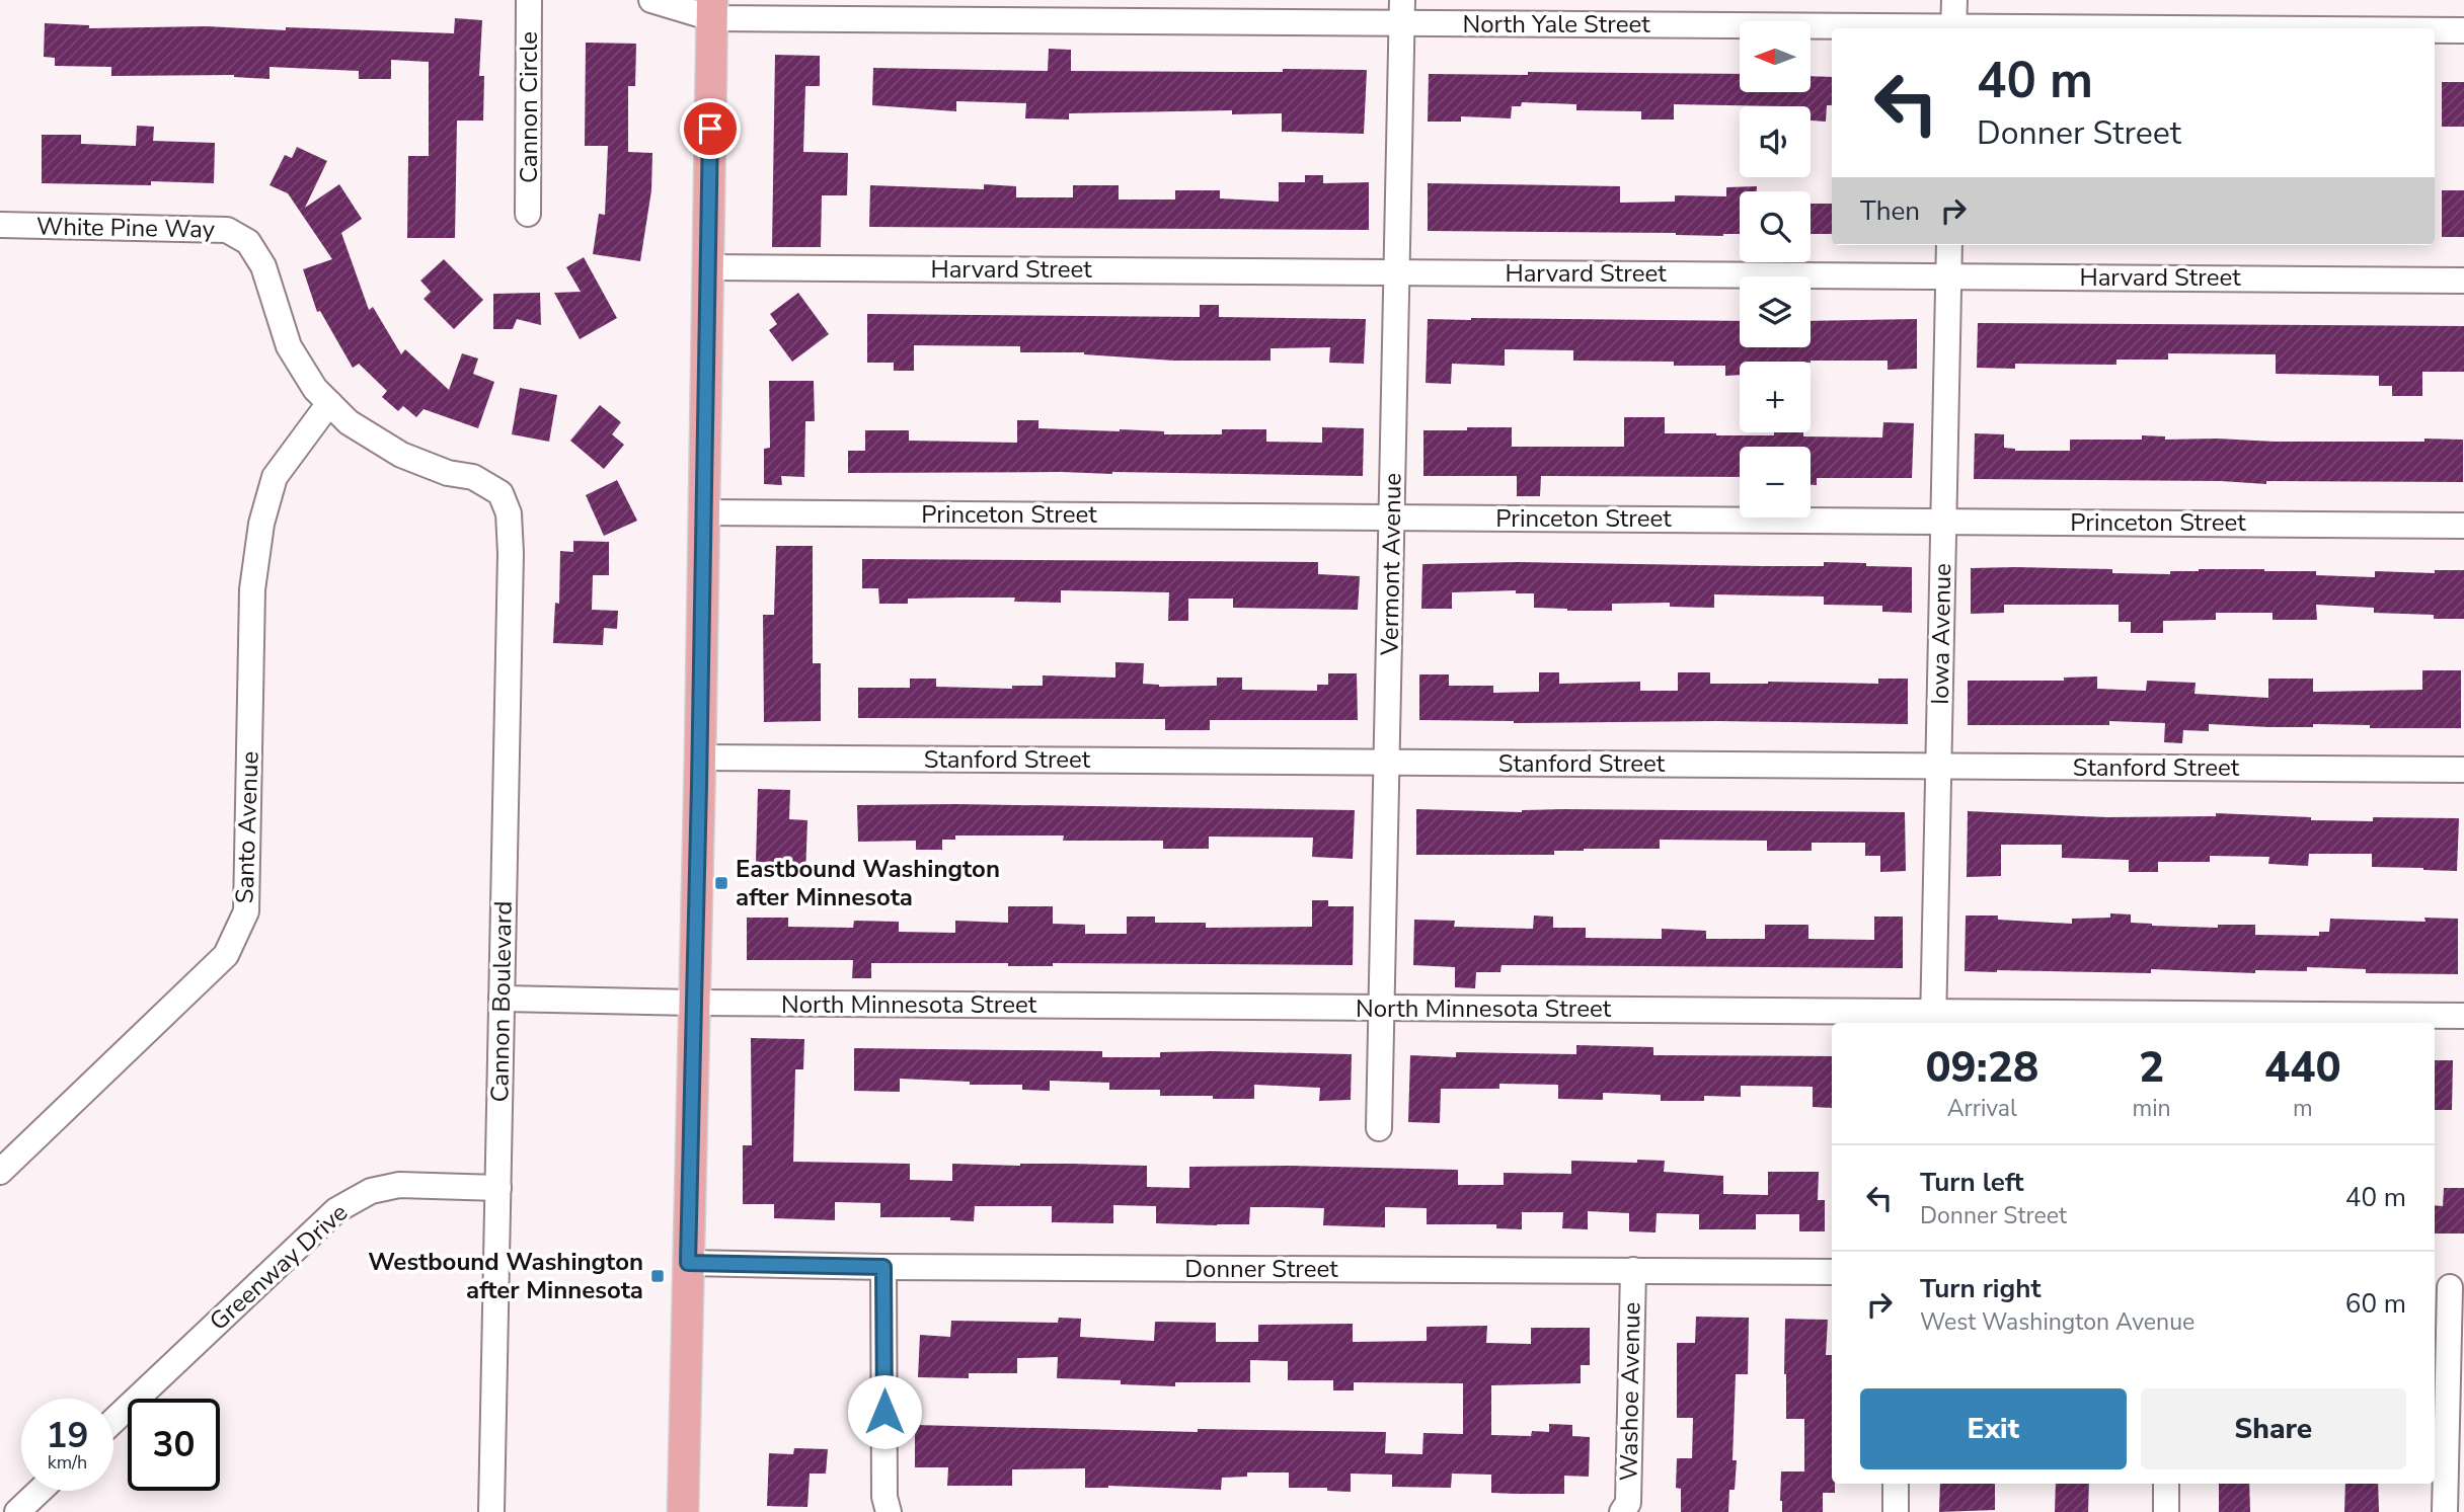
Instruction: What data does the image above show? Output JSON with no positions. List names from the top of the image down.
{
  "streets": {
    "street": [
      "North Yale Street",
      "Cannon Circle",
      "White Pine Way",
      "Harvard Street",
      "Princeton Street",
      "Vermont Avenue",
      "Iowa Avenue",
      "Stanford Street",
      "Santo Avenue",
      "Cannon Boulevard",
      "North Minnesota Street",
      "Greenway Drive",
      "Donner Street",
      "Washoe Avenue"
    ]
  },
  "crossings": [
    ["North Yale Street", "Vermont Avenue"],
    ["White Pine Way", "Santo Avenue"],
    ["White Pine Way", "Cannon Boulevard"],
    ["Harvard Street", "Vermont Avenue"],
    ["Harvard Street", "Iowa Avenue"],
    ["Princeton Street", "Vermont Avenue"],
    ["Princeton Street", "Iowa Avenue"],
    ["Vermont Avenue", "Stanford Street"],
    ["Vermont Avenue", "North Minnesota Street"],
    ["Iowa Avenue", "Stanford Street"],
    ["Iowa Avenue", "North Minnesota Street"],
    ["Santo Avenue", "Cannon Boulevard"],
    ["Cannon Boulevard", "North Minnesota Street"],
    ["Cannon Boulevard", "Greenway Drive"],
    ["Donner Street", "Washoe Avenue"]
  ],
  "places": {
    "transit": ["Eastbound Washington after Minnesota", "Westbound Washington after Minnesota"]
  },
  "north": "left",
  "page": {
    "map_buttons": ["+", "−"],
    "turn": ["40 m", "Donner Street"],
    "then": "Then",
    "eta": [
      "09:28",
      "Arrival",
      "2",
      "min",
      "440",
      "m"
    ],
    "list": [
      {
        "name": "Turn left",
        "note": "Donner Street",
        "value": "40 m"
      },
      {
        "name": "Turn right",
        "note": "West Washington Avenue",
        "value": "60 m"
      }
    ],
    "buttons": ["Exit", "Share"],
    "speed": "19 km/h",
    "limit": "30"
  }
}
